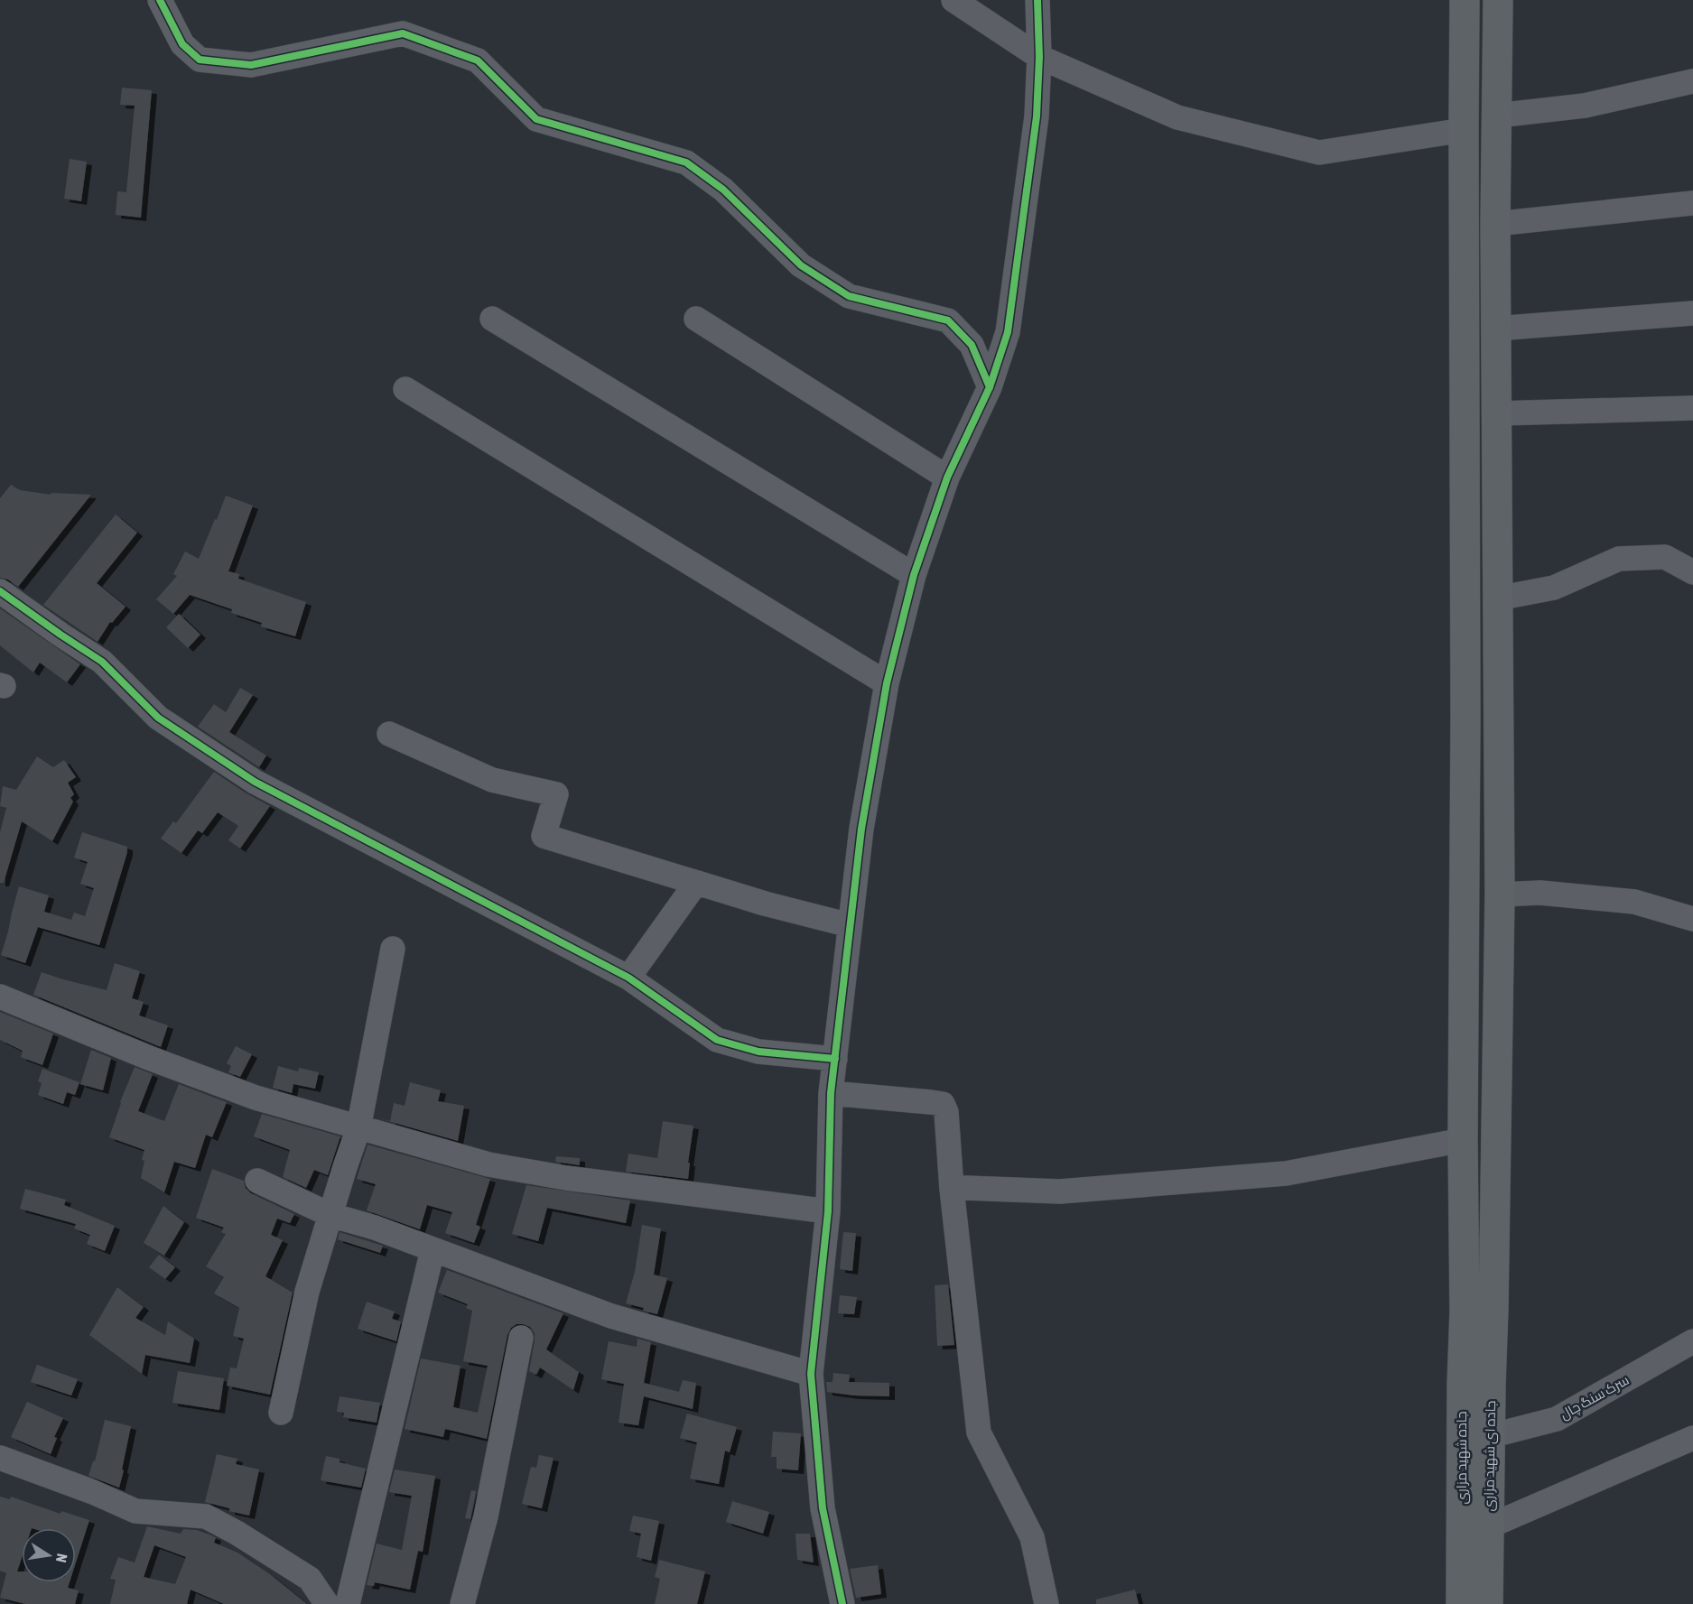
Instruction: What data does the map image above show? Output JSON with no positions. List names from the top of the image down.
{
  "streets": {
    "main road": ["جاده ای شهید مزاری", "جاده شهید مزاری"],
    "street": ["سرک سنگ چال"]
  },
  "crossings": [
    ["سرک سنگ چال", "جاده ای شهید مزاری"],
    ["جاده ای شهید مزاری", "جاده شهید مزاری"]
  ],
  "north": "right"
}
